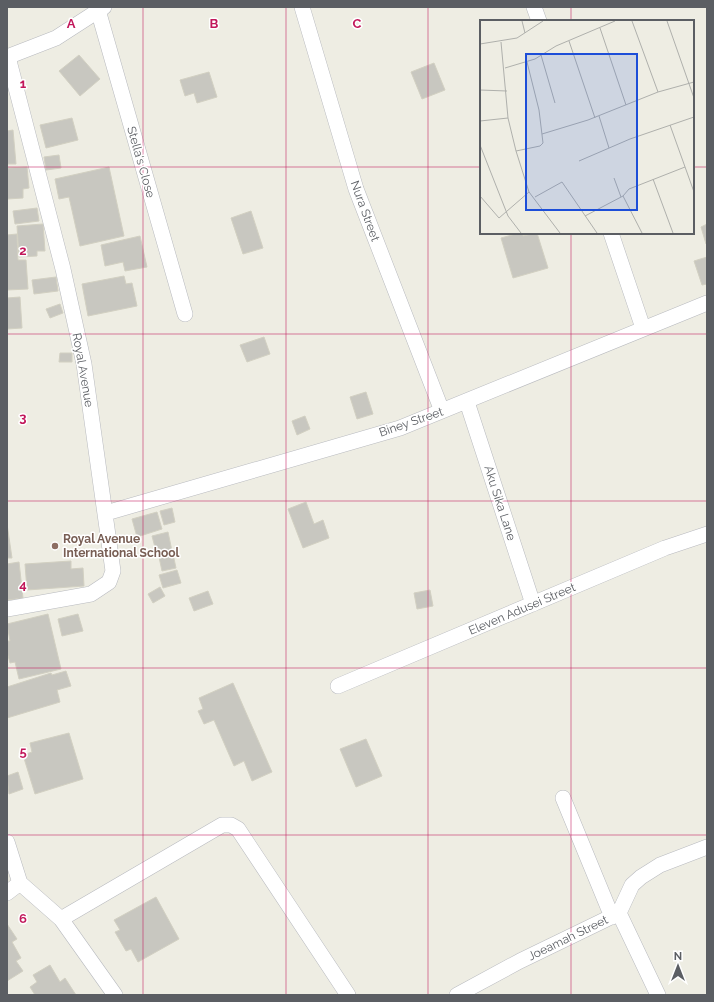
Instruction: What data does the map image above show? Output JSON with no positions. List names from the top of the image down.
{
  "streets": {
    "street": [
      "Stella's Close",
      "Nura Street",
      "Royal Avenue",
      "Biney Street",
      "Aku Sika Lane",
      "Eleven Adusei Street",
      "Joeamah Street"
    ]
  },
  "crossings": [
    ["Nura Street", "Biney Street"],
    ["Royal Avenue", "Biney Street"],
    ["Biney Street", "Aku Sika Lane"],
    ["Aku Sika Lane", "Eleven Adusei Street"]
  ],
  "places": ["Royal Avenue International School"],
  "north": "top",
  "grid": {
    "columns": ["A", "B", "C"],
    "rows": [
      "1",
      "2",
      "3",
      "4",
      "5",
      "6"
    ]
  }
}
